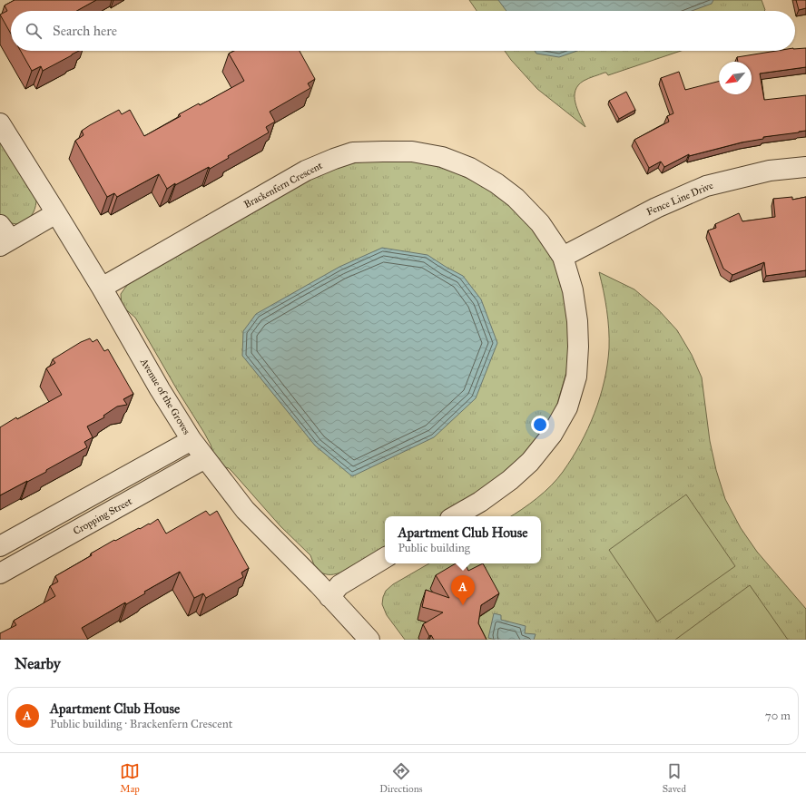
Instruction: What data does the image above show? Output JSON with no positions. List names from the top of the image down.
{
  "streets": {
    "street": [
      "Brackenfern Crescent",
      "Fence Line Drive",
      "Avenue of the Groves",
      "Cropping Street"
    ]
  },
  "crossings": [
    ["Brackenfern Crescent", "Fence Line Drive"],
    ["Brackenfern Crescent", "Avenue of the Groves"],
    ["Avenue of the Groves", "Cropping Street"]
  ],
  "north": "bottom left",
  "page": {
    "search": "Search here",
    "popup": ["Apartment Club House", "Public building"],
    "pins": "A",
    "heading": "Nearby",
    "list": [
      {
        "mark": "A",
        "name": "Apartment Club House",
        "note": "Public building · Brackenfern Crescent",
        "value": "70 m"
      }
    ],
    "nav": ["Map", "Directions", "Saved"]
  }
}
